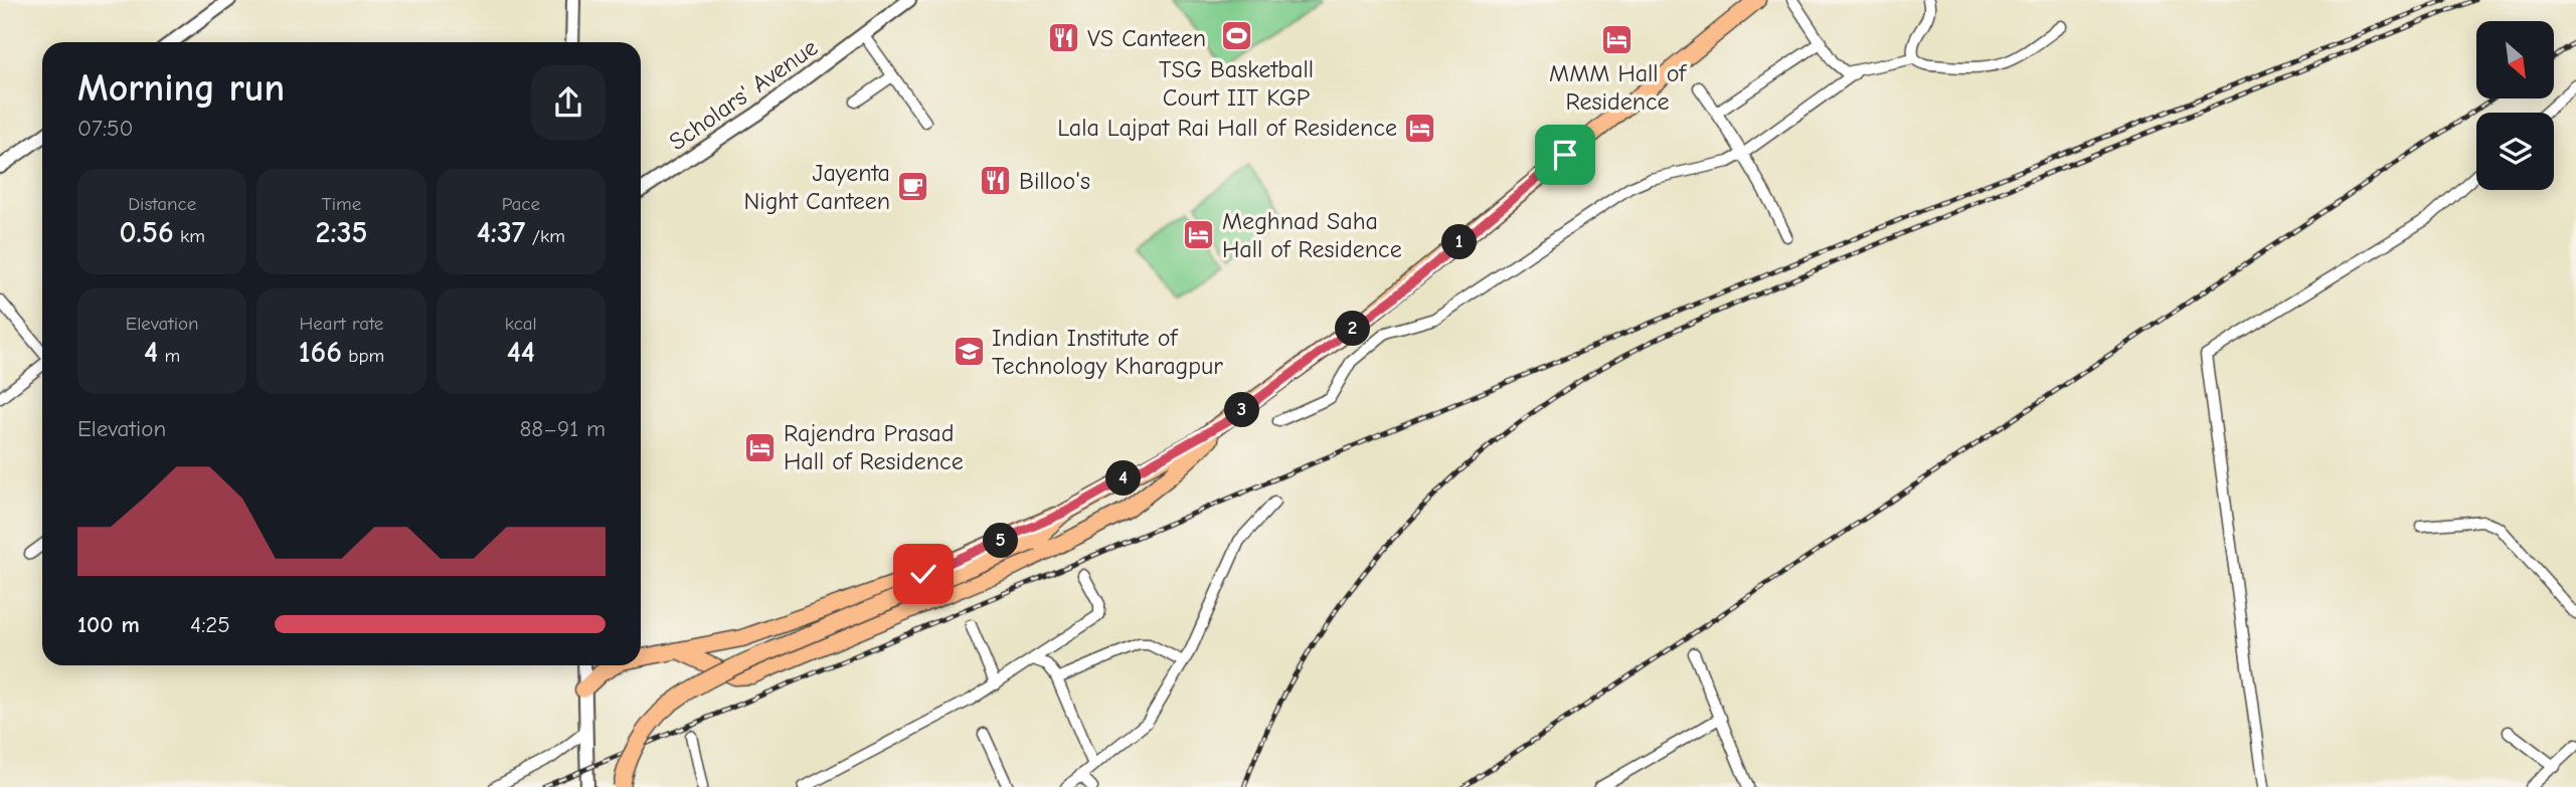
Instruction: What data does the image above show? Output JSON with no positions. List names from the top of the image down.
{
  "streets": {
    "street": ["Scholars' Avenue"]
  },
  "places": {
    "sports": ["TSG Basketball Court IIT KGP"],
    "restaurant": ["VS Canteen", "Billoo's"],
    "hotel": [
      "MMM Hall of Residence",
      "Lala Lajpat Rai Hall of Residence",
      "Meghnad Saha Hall of Residence",
      "Rajendra Prasad Hall of Residence"
    ],
    "cafe": ["Jayenta Night Canteen"],
    "school or university": ["Indian Institute of Technology Kharagpur"]
  },
  "north": "bottom right",
  "page": {
    "heading": ["Morning run", "07:50"],
    "stats": [
      ["Distance", "0.56 km"],
      ["Time", "2:35"],
      ["Pace", "4:37 /km"],
      ["Elevation", "4 m"],
      ["Heart rate", "166 bpm"],
      ["kcal", "44"]
    ],
    "pins": [
      "1",
      "2",
      "3",
      "4",
      "5"
    ],
    "chart": ["Elevation", "88–91 m"],
    "list": [
      {
        "name": "100 m",
        "note": "4:25"
      }
    ]
  }
}
